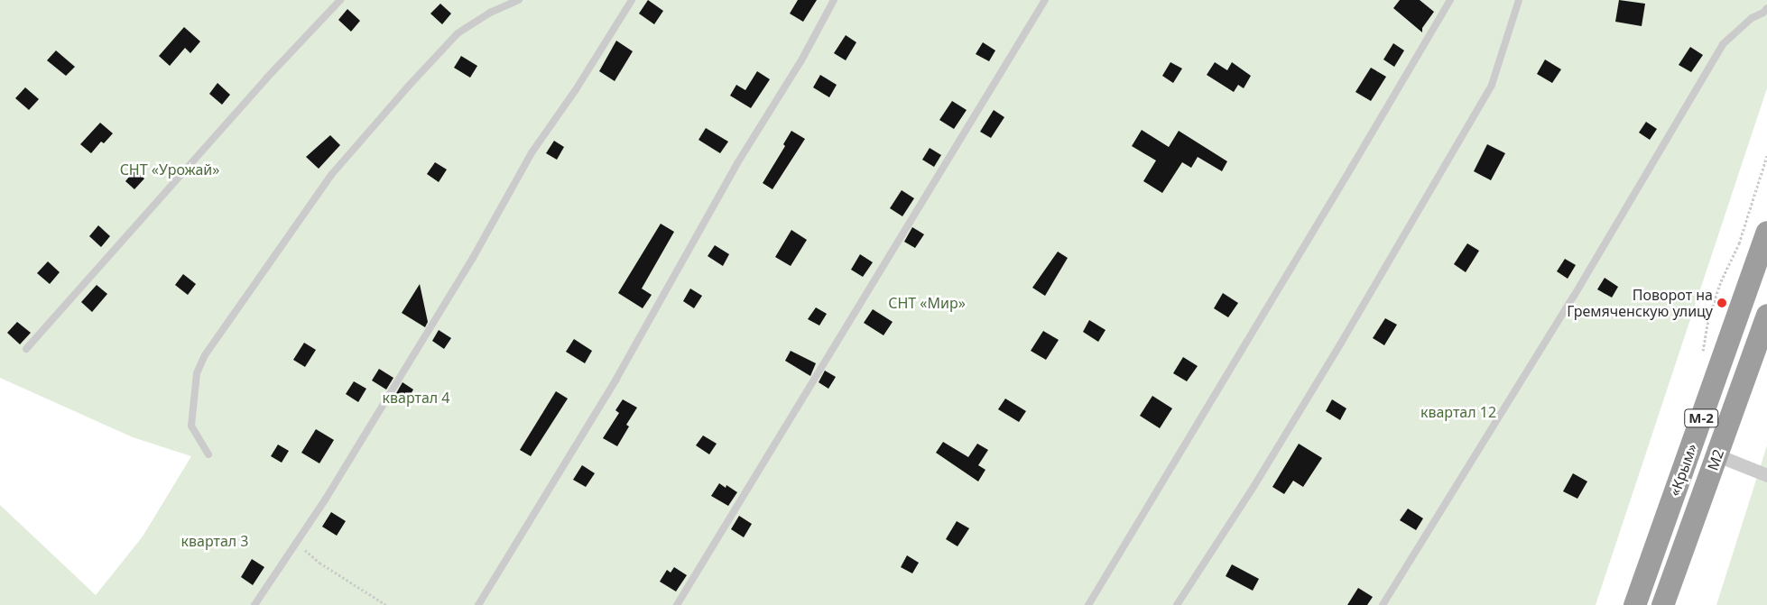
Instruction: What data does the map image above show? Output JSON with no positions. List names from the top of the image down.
{
  "streets": {
    "highway": ["М-2", "М2", "«Крым»"]
  },
  "parks": [
    "СНТ «Урожай»",
    "СНТ «Мир»",
    "квартал 4",
    "квартал 12",
    "квартал 3"
  ],
  "places": ["Поворот на Гремяченскую улицу"]
}
